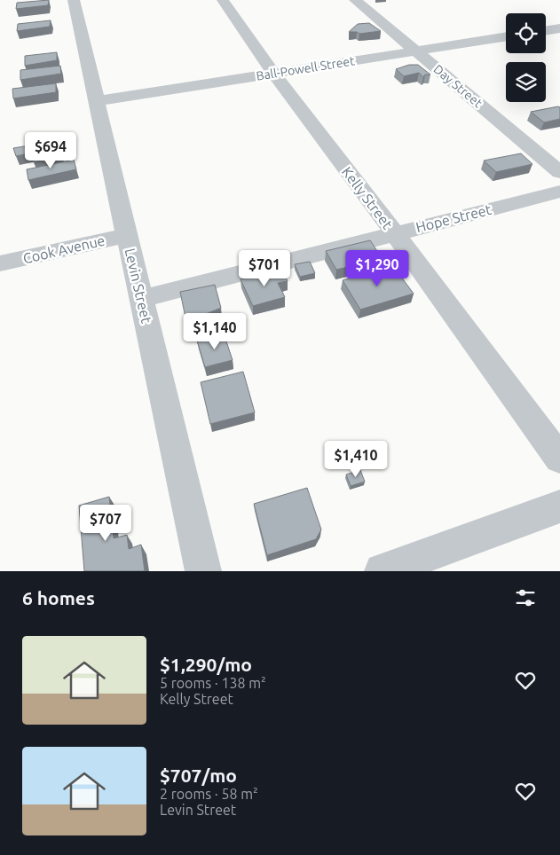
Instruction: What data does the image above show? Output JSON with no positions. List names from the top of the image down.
{
  "streets": {
    "street": [
      "Ball-Powell Street",
      "Day Street",
      "Kelly Street",
      "Hope Street",
      "Cook Avenue",
      "Levin Street"
    ]
  },
  "crossings": [
    ["Ball-Powell Street", "Day Street"],
    ["Ball-Powell Street", "Kelly Street"],
    ["Ball-Powell Street", "Levin Street"],
    ["Kelly Street", "Hope Street"],
    ["Hope Street", "Levin Street"],
    ["Cook Avenue", "Levin Street"]
  ],
  "page": {
    "price": [
      "$694",
      "$701",
      "$1,290",
      "$1,140",
      "$1,410",
      "$707"
    ],
    "heading": "6 homes",
    "list": [
      {
        "name": "$1,290/mo",
        "note": "5 rooms · 138 m² · Kelly Street"
      },
      {
        "name": "$707/mo",
        "note": "2 rooms · 58 m² · Levin Street"
      }
    ]
  }
}
